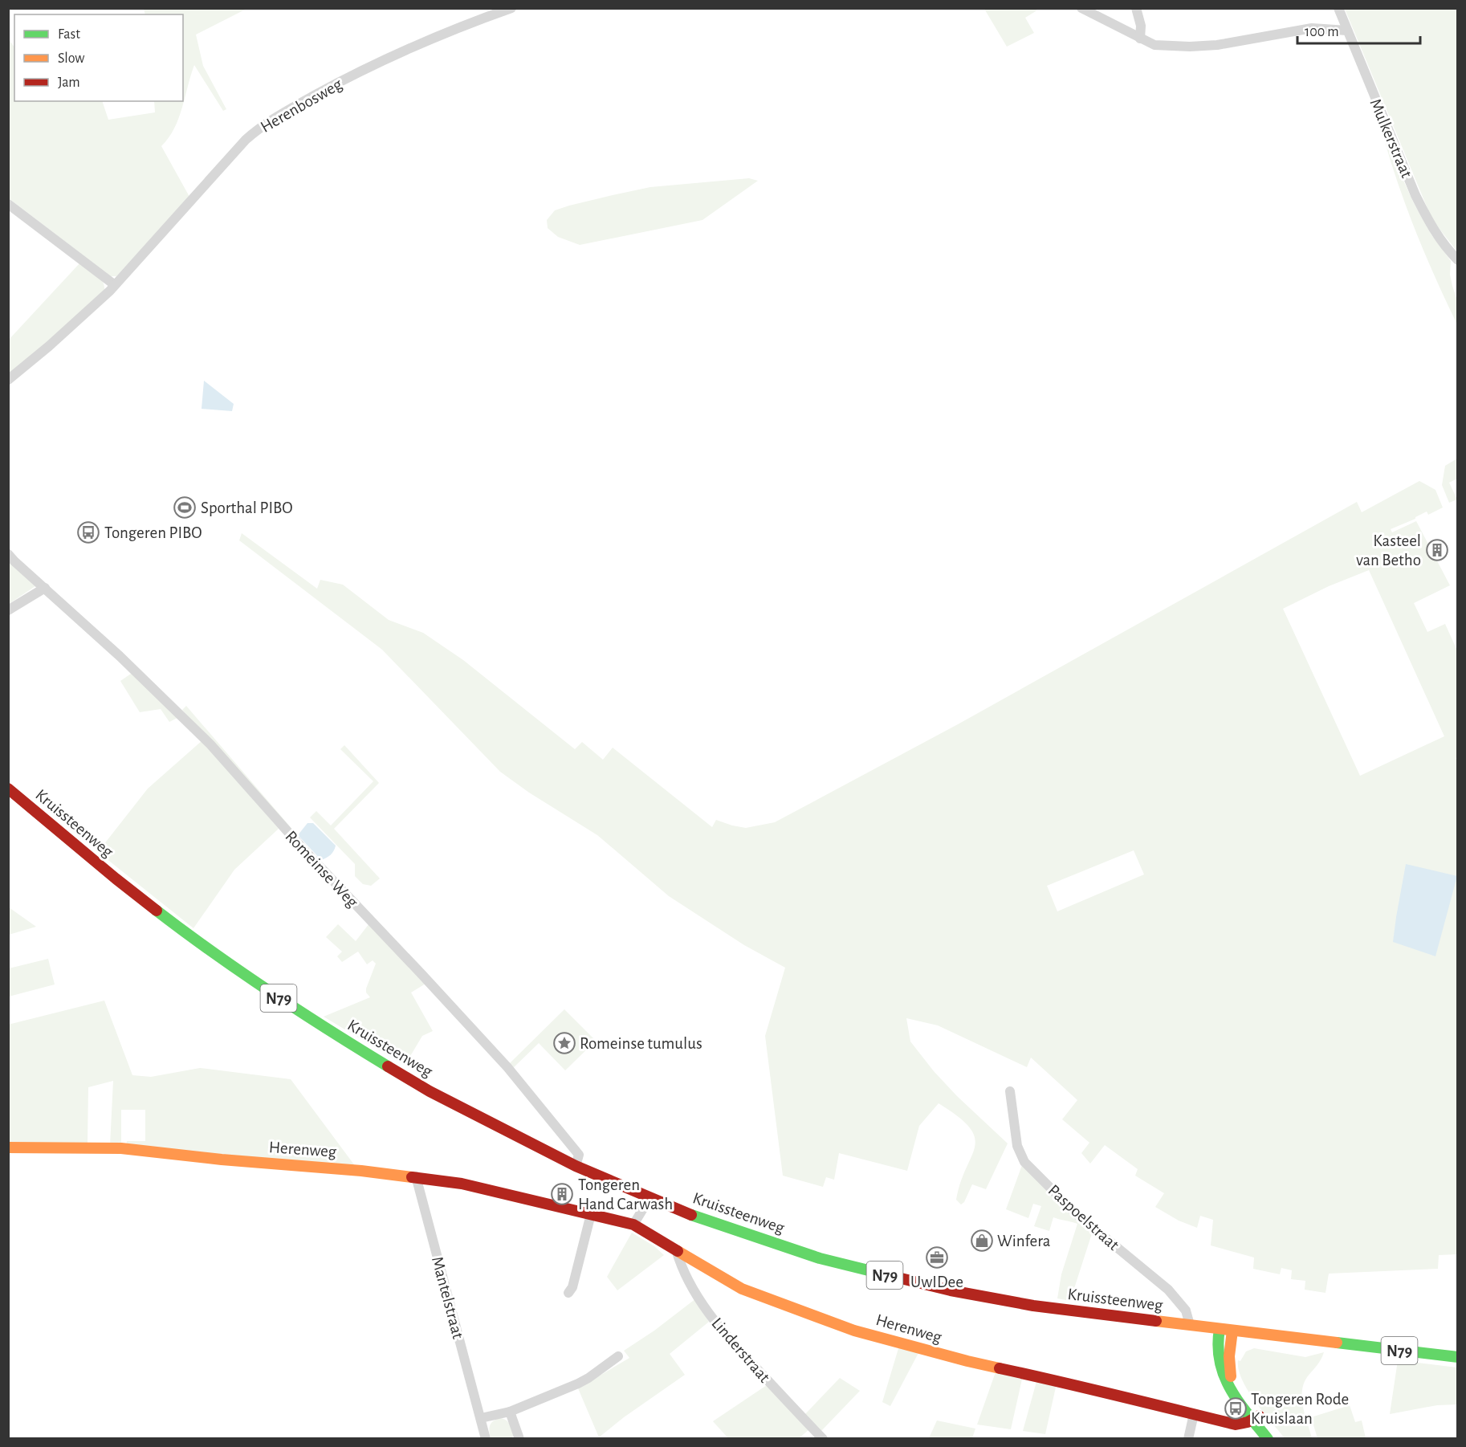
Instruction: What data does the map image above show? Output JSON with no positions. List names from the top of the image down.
{
  "streets": {
    "main road": ["Kruissteenweg", "N79", "Herenweg"],
    "street": [
      "Herenbosweg",
      "Mulkerstraat",
      "Romeinse Weg",
      "Paspoelstraat",
      "Mantelstraat",
      "Linderstraat"
    ]
  },
  "crossings": [
    ["Kruissteenweg", "Romeinse Weg"],
    ["Kruissteenweg", "Paspoelstraat"],
    ["Herenweg", "Mantelstraat"],
    ["Herenweg", "Linderstraat"]
  ],
  "places": {
    "sports": ["Sporthal PIBO"],
    "bus stop": ["Tongeren PIBO", "Tongeren Rode Kruislaan"],
    "building": ["Kasteel van Betho", "Tongeren Hand Carwash"],
    "place": ["Romeinse tumulus"],
    "shop": ["Winfera"],
    "office": ["UwIDee"]
  },
  "legend": ["Fast", "Slow", "Jam"],
  "scale_bar": "100 m"
}
